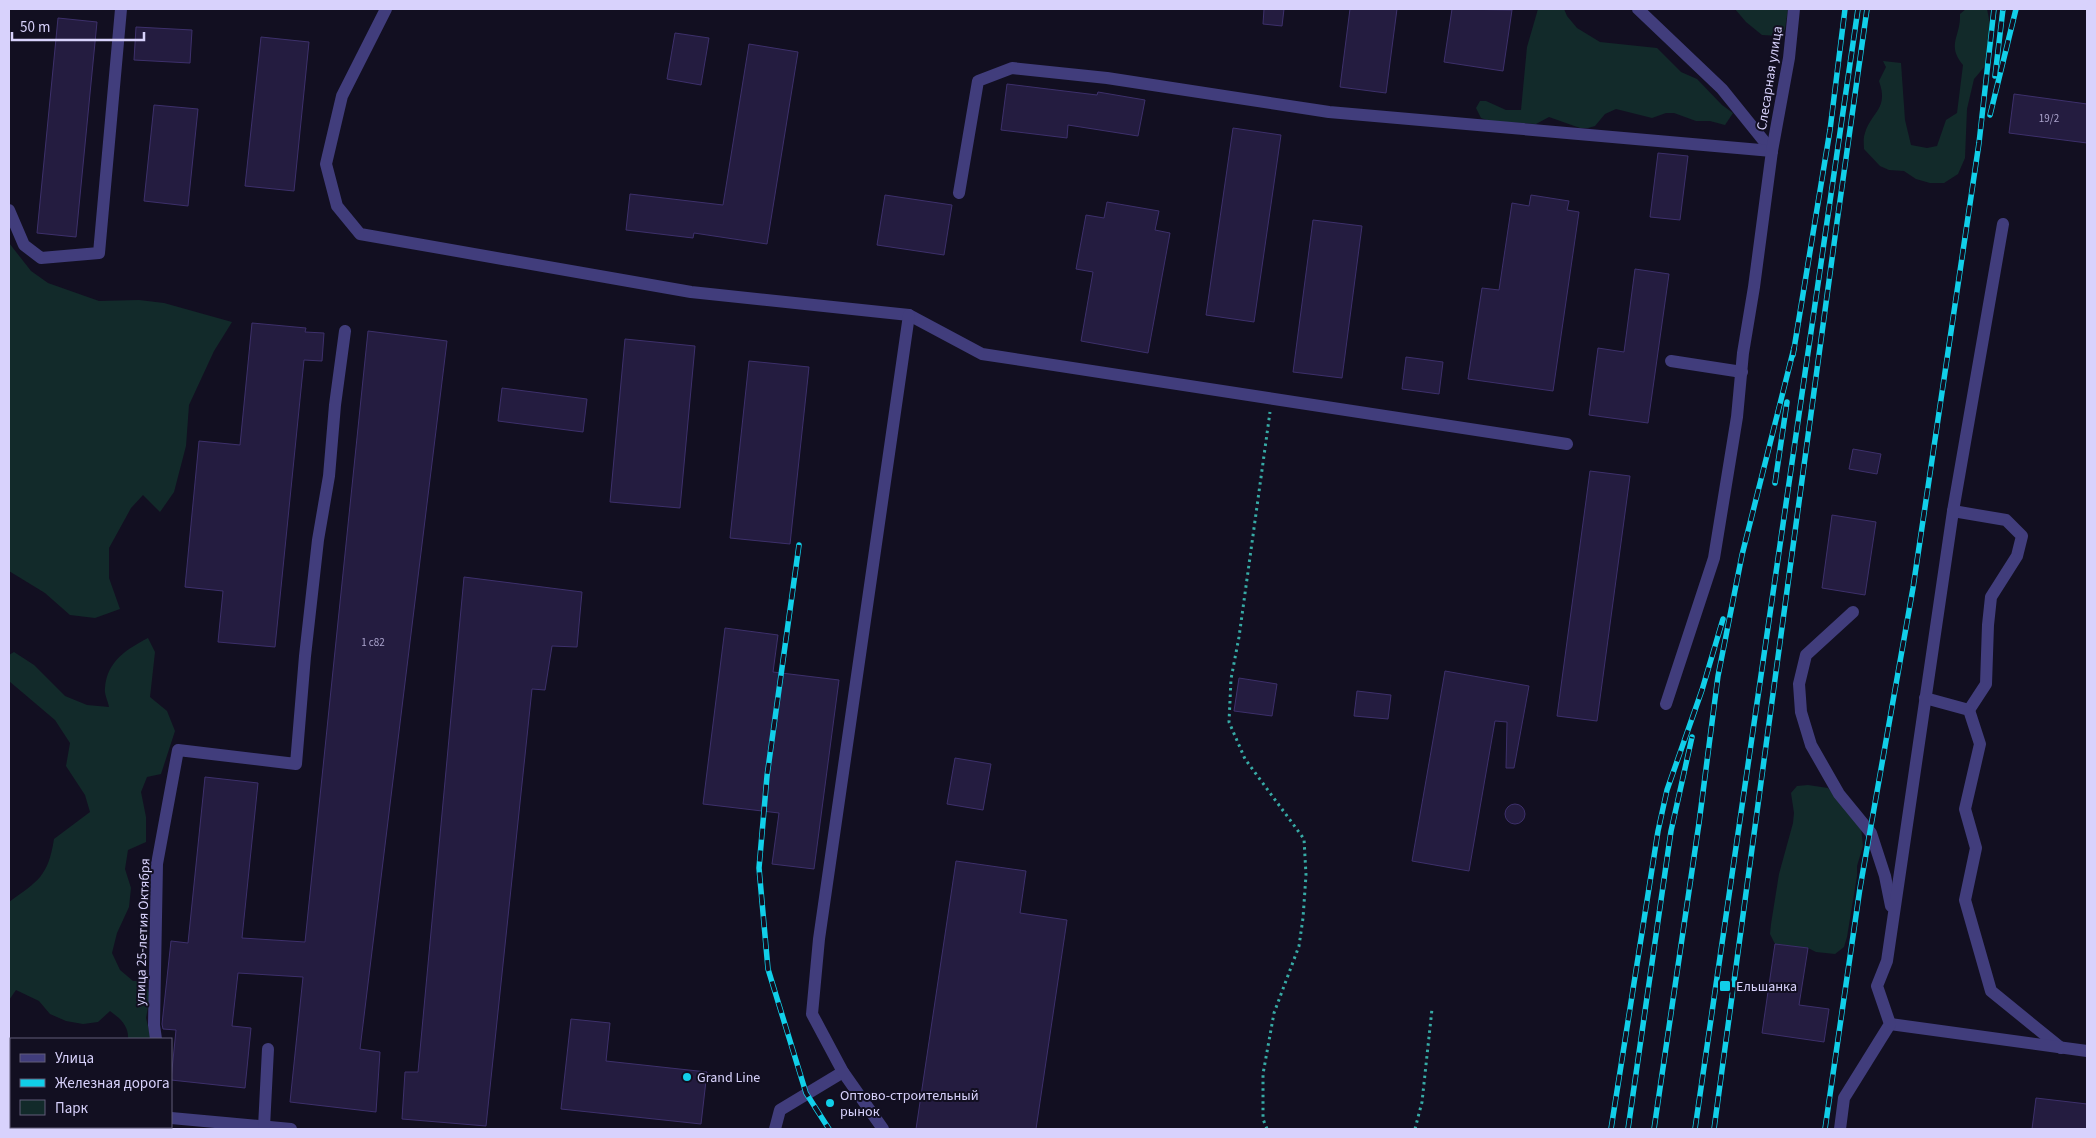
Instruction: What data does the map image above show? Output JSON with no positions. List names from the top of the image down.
{
  "streets": {
    "street": ["Слесарная улица", "улица 25-летия Октября"]
  },
  "places": {
    "transit": ["Ельшанка"],
    "other": ["Grand Line", "Оптово-строительный рынок"]
  },
  "house_numbers": ["19/2", "1 с82"],
  "legend": ["Улица", "Железная дорога", "Парк"],
  "scale_bar": "50 m"
}
